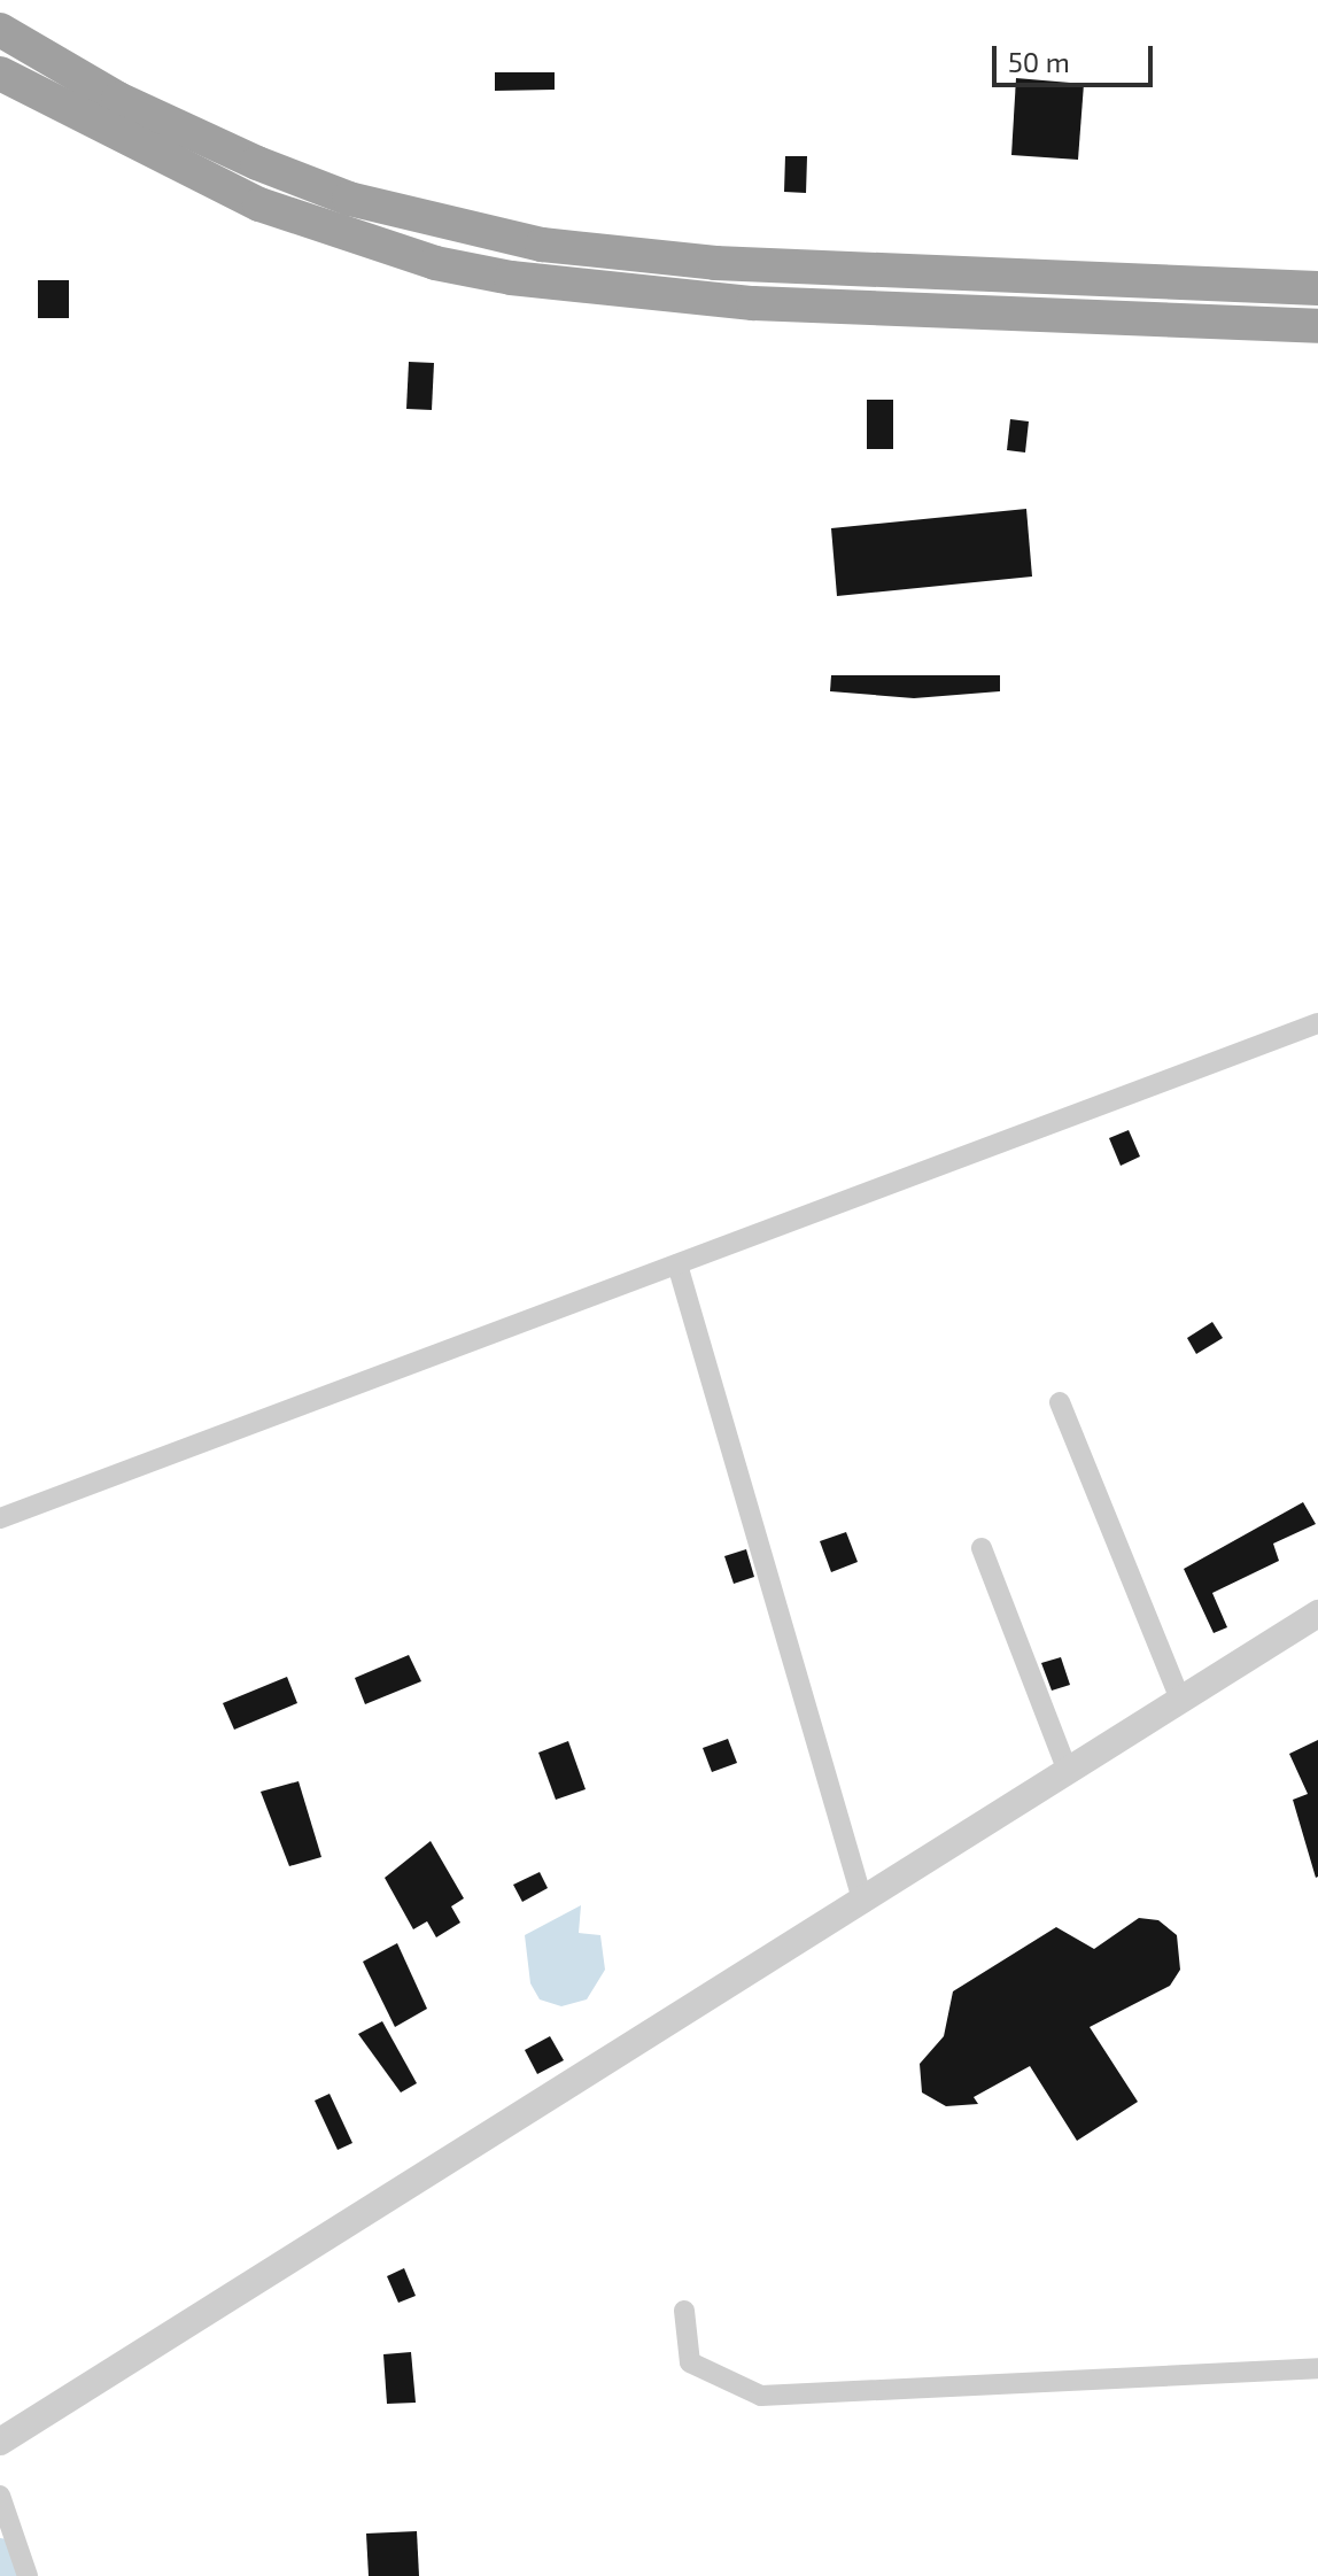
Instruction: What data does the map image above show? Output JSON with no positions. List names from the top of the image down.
{
  "scale_bar": "50 m"
}
